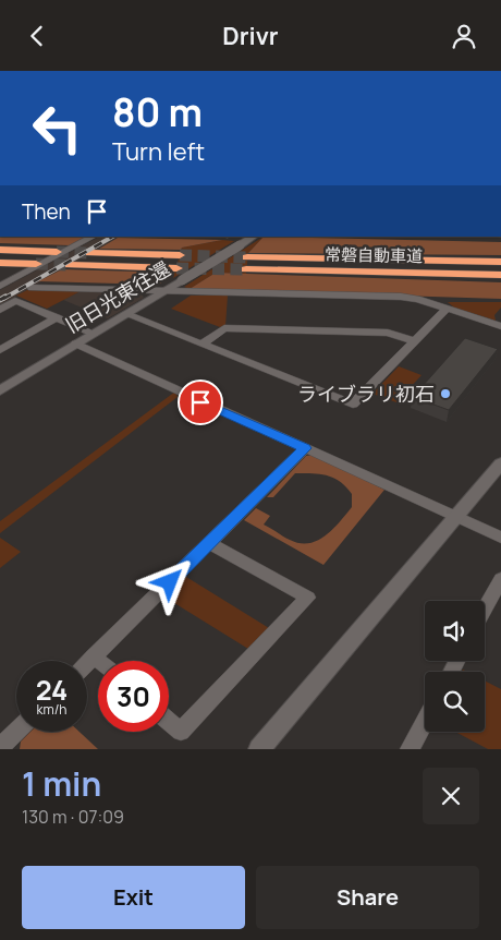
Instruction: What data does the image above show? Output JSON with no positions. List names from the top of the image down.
{
  "streets": {
    "highway": ["常磐自動車道"],
    "street": ["旧日光東往還"]
  },
  "places": ["ライブラリ初石"],
  "page": {
    "header": "Drivr",
    "turn": ["80 m", "Turn left"],
    "then": "Then",
    "speed": "24 km/h",
    "limit": "30",
    "heading": ["1 min", "130 m · 07:09"],
    "buttons": ["Exit", "Share"]
  }
}
